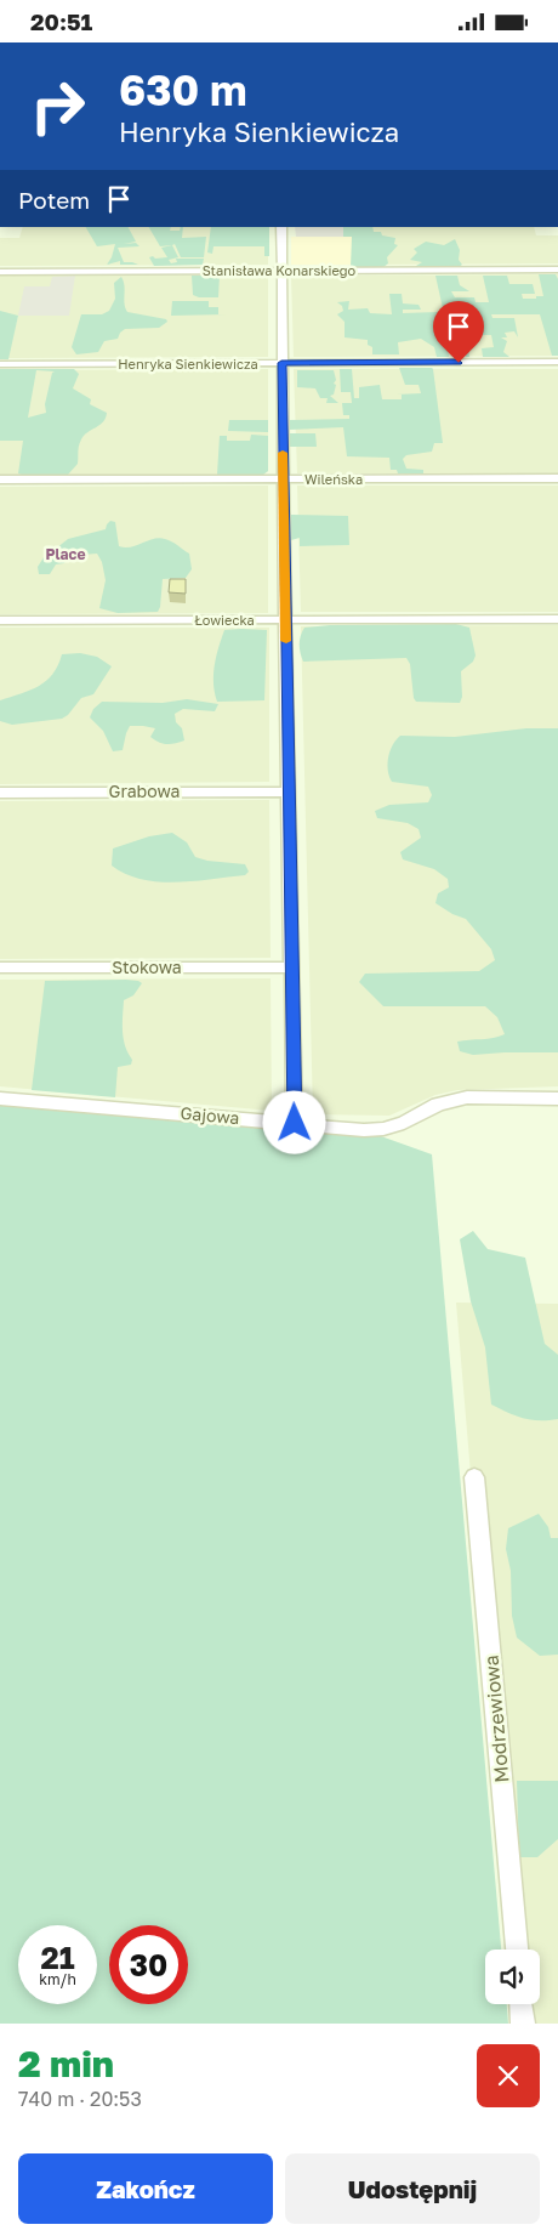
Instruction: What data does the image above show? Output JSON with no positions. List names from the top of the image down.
{
  "streets": {
    "street": [
      "Stanisława Konarskiego",
      "Henryka Sienkiewicza",
      "Wileńska",
      "Łowiecka",
      "Grabowa",
      "Stokowa",
      "Gajowa",
      "Modrzewiowa"
    ]
  },
  "districts": ["Place"],
  "page": {
    "status": "20:51",
    "turn": ["630 m", "Henryka Sienkiewicza"],
    "then": "Potem",
    "speed": "21 km/h",
    "limit": "30",
    "heading": ["2 min", "740 m · 20:53"],
    "buttons": ["Zakończ", "Udostępnij"]
  }
}
